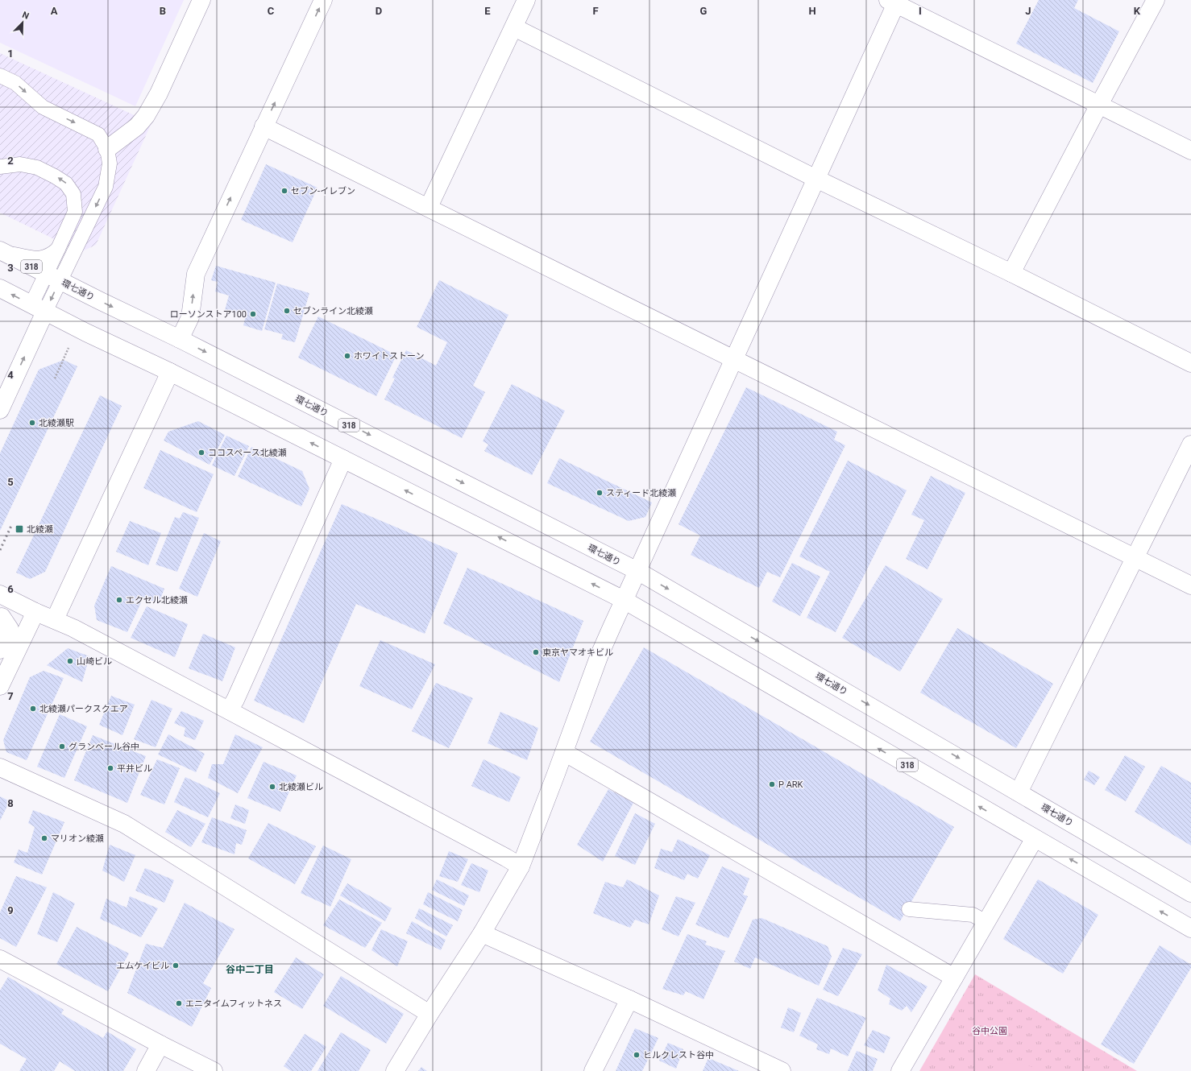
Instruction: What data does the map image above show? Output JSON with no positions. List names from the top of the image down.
{
  "streets": {
    "street": ["318", "環七通り"]
  },
  "districts": ["谷中二丁目"],
  "parks": ["谷中公園"],
  "places": {
    "other": [
      "セブン-イレブン",
      "セブンライン北綾瀬",
      "ローソンストア100",
      "ホワイトストーン",
      "北綾瀬駅",
      "ココスペース北綾瀬",
      "スティード北綾瀬",
      "エクセル北綾瀬",
      "東京ヤマオキビル",
      "山崎ビル",
      "北綾瀬パークスクエア",
      "グランベール谷中",
      "平井ビル",
      "P ARK",
      "北綾瀬ビル",
      "マリオン綾瀬",
      "エムケイビル",
      "エニタイムフィットネス",
      "ヒルクレスト谷中"
    ],
    "transit": ["北綾瀬"]
  },
  "north": "top right",
  "grid": {
    "columns": [
      "A",
      "B",
      "C",
      "D",
      "E",
      "F",
      "G",
      "H",
      "I",
      "J",
      "K"
    ],
    "rows": [
      "1",
      "2",
      "3",
      "4",
      "5",
      "6",
      "7",
      "8",
      "9"
    ]
  }
}
